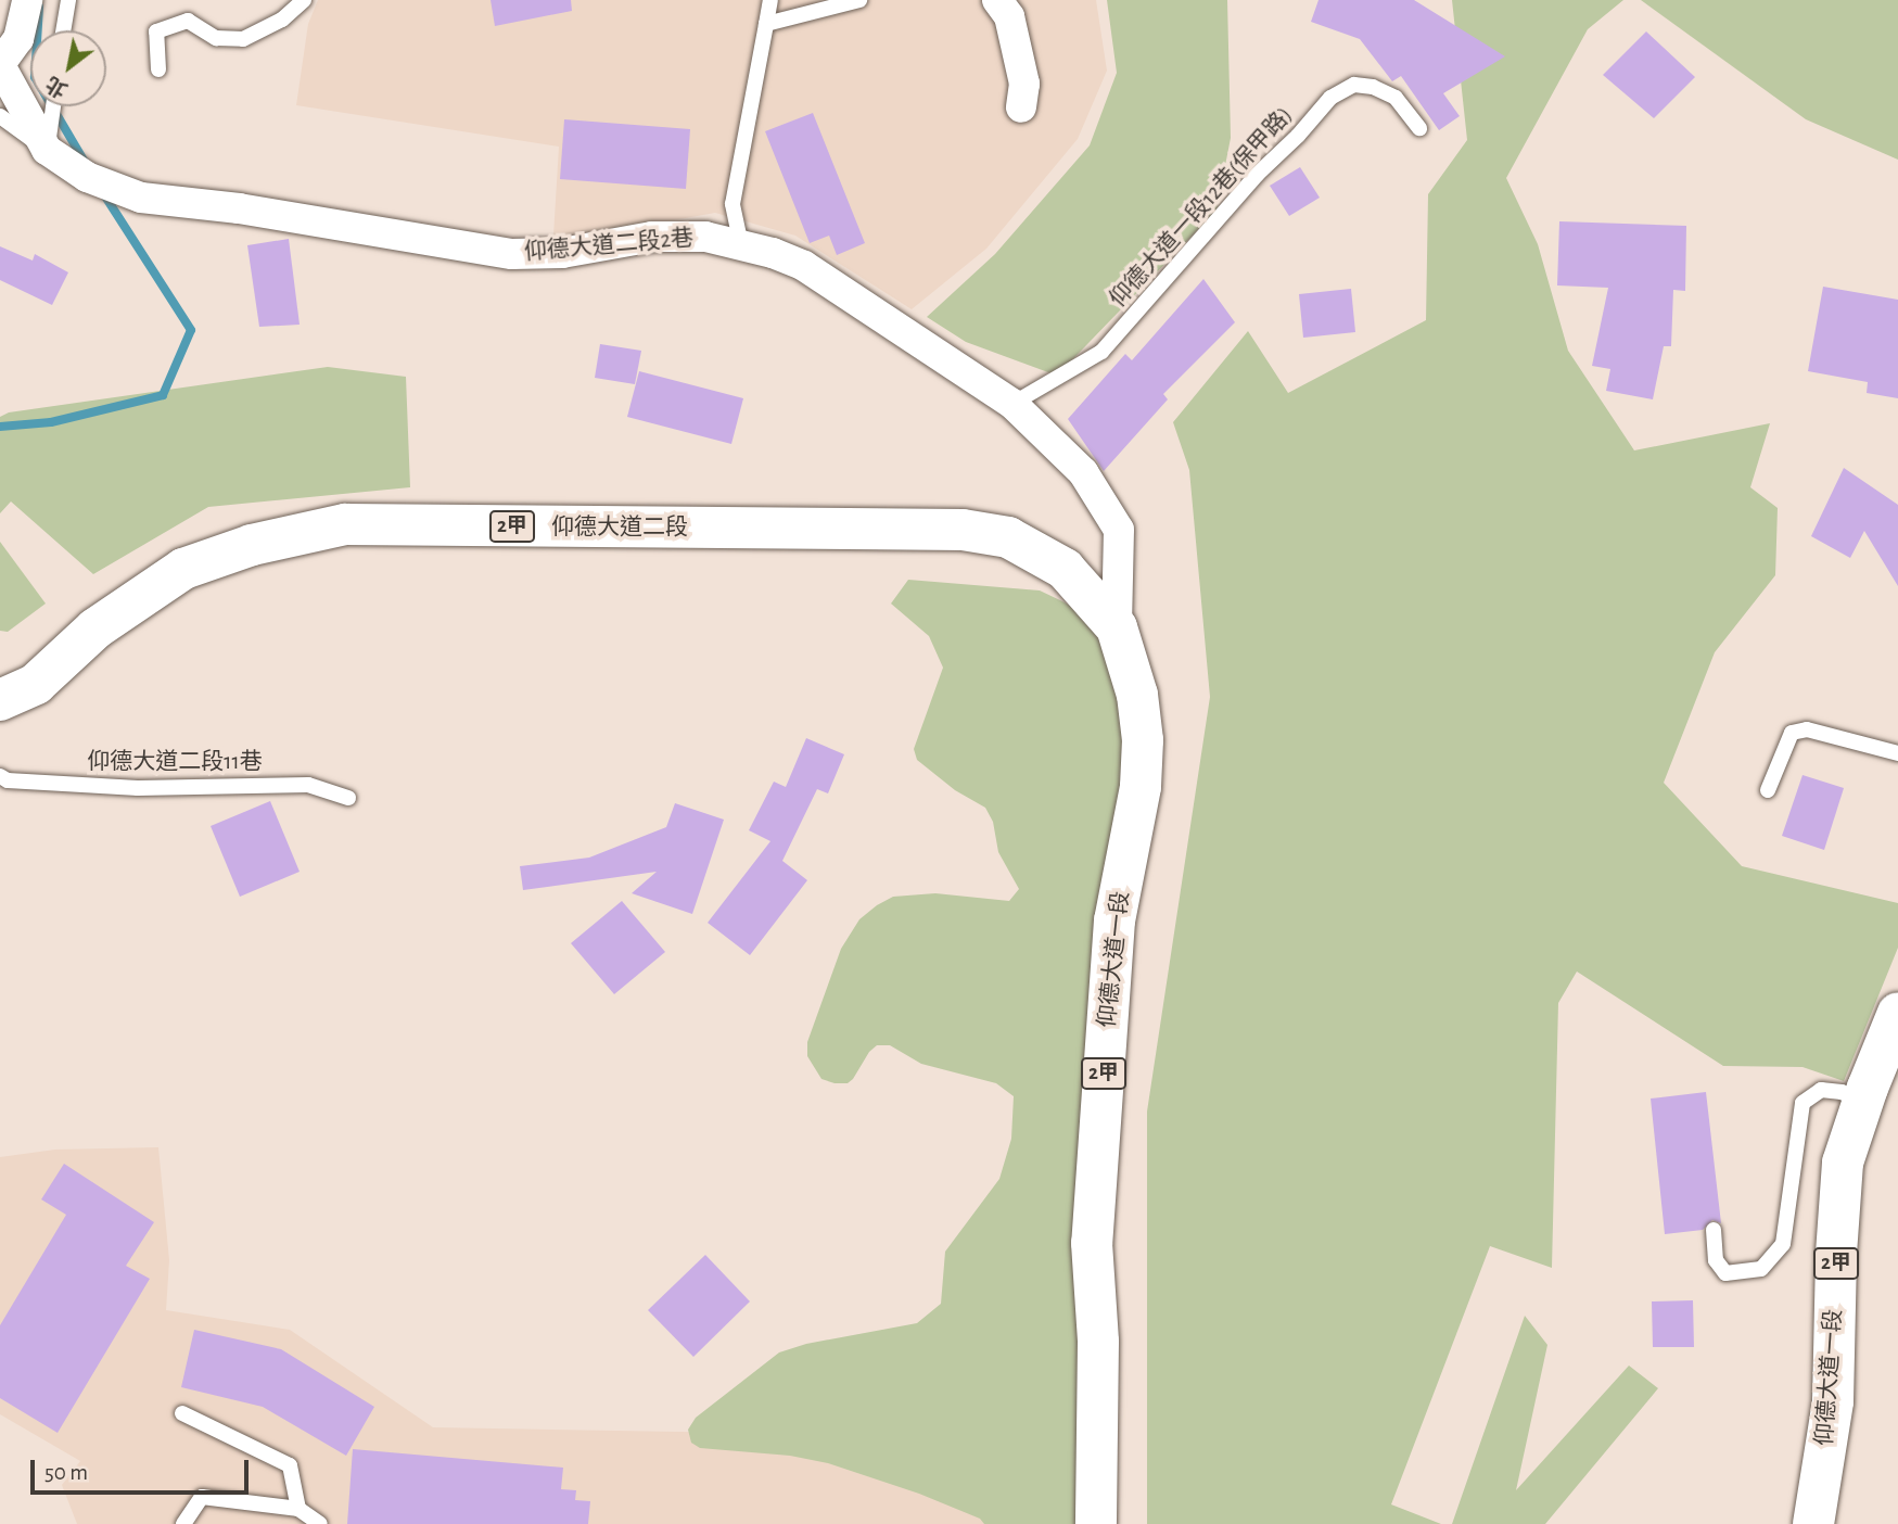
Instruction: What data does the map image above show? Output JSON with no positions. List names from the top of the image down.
{
  "streets": {
    "main road": ["2甲", "仰德大道二段", "仰德大道一段"],
    "street": ["仰德大道二段2巷"],
    "lane": ["仰德大道一段12巷(保甲路)", "仰德大道二段11巷"]
  },
  "crossings": [
    ["仰德大道一段12巷(保甲路)", "仰德大道二段2巷"],
    ["仰德大道二段2巷", "仰德大道二段"],
    ["仰德大道二段2巷", "仰德大道一段"],
    ["仰德大道二段", "仰德大道一段"]
  ],
  "scale_bar": "50 m",
  "north": "bottom left"
}
